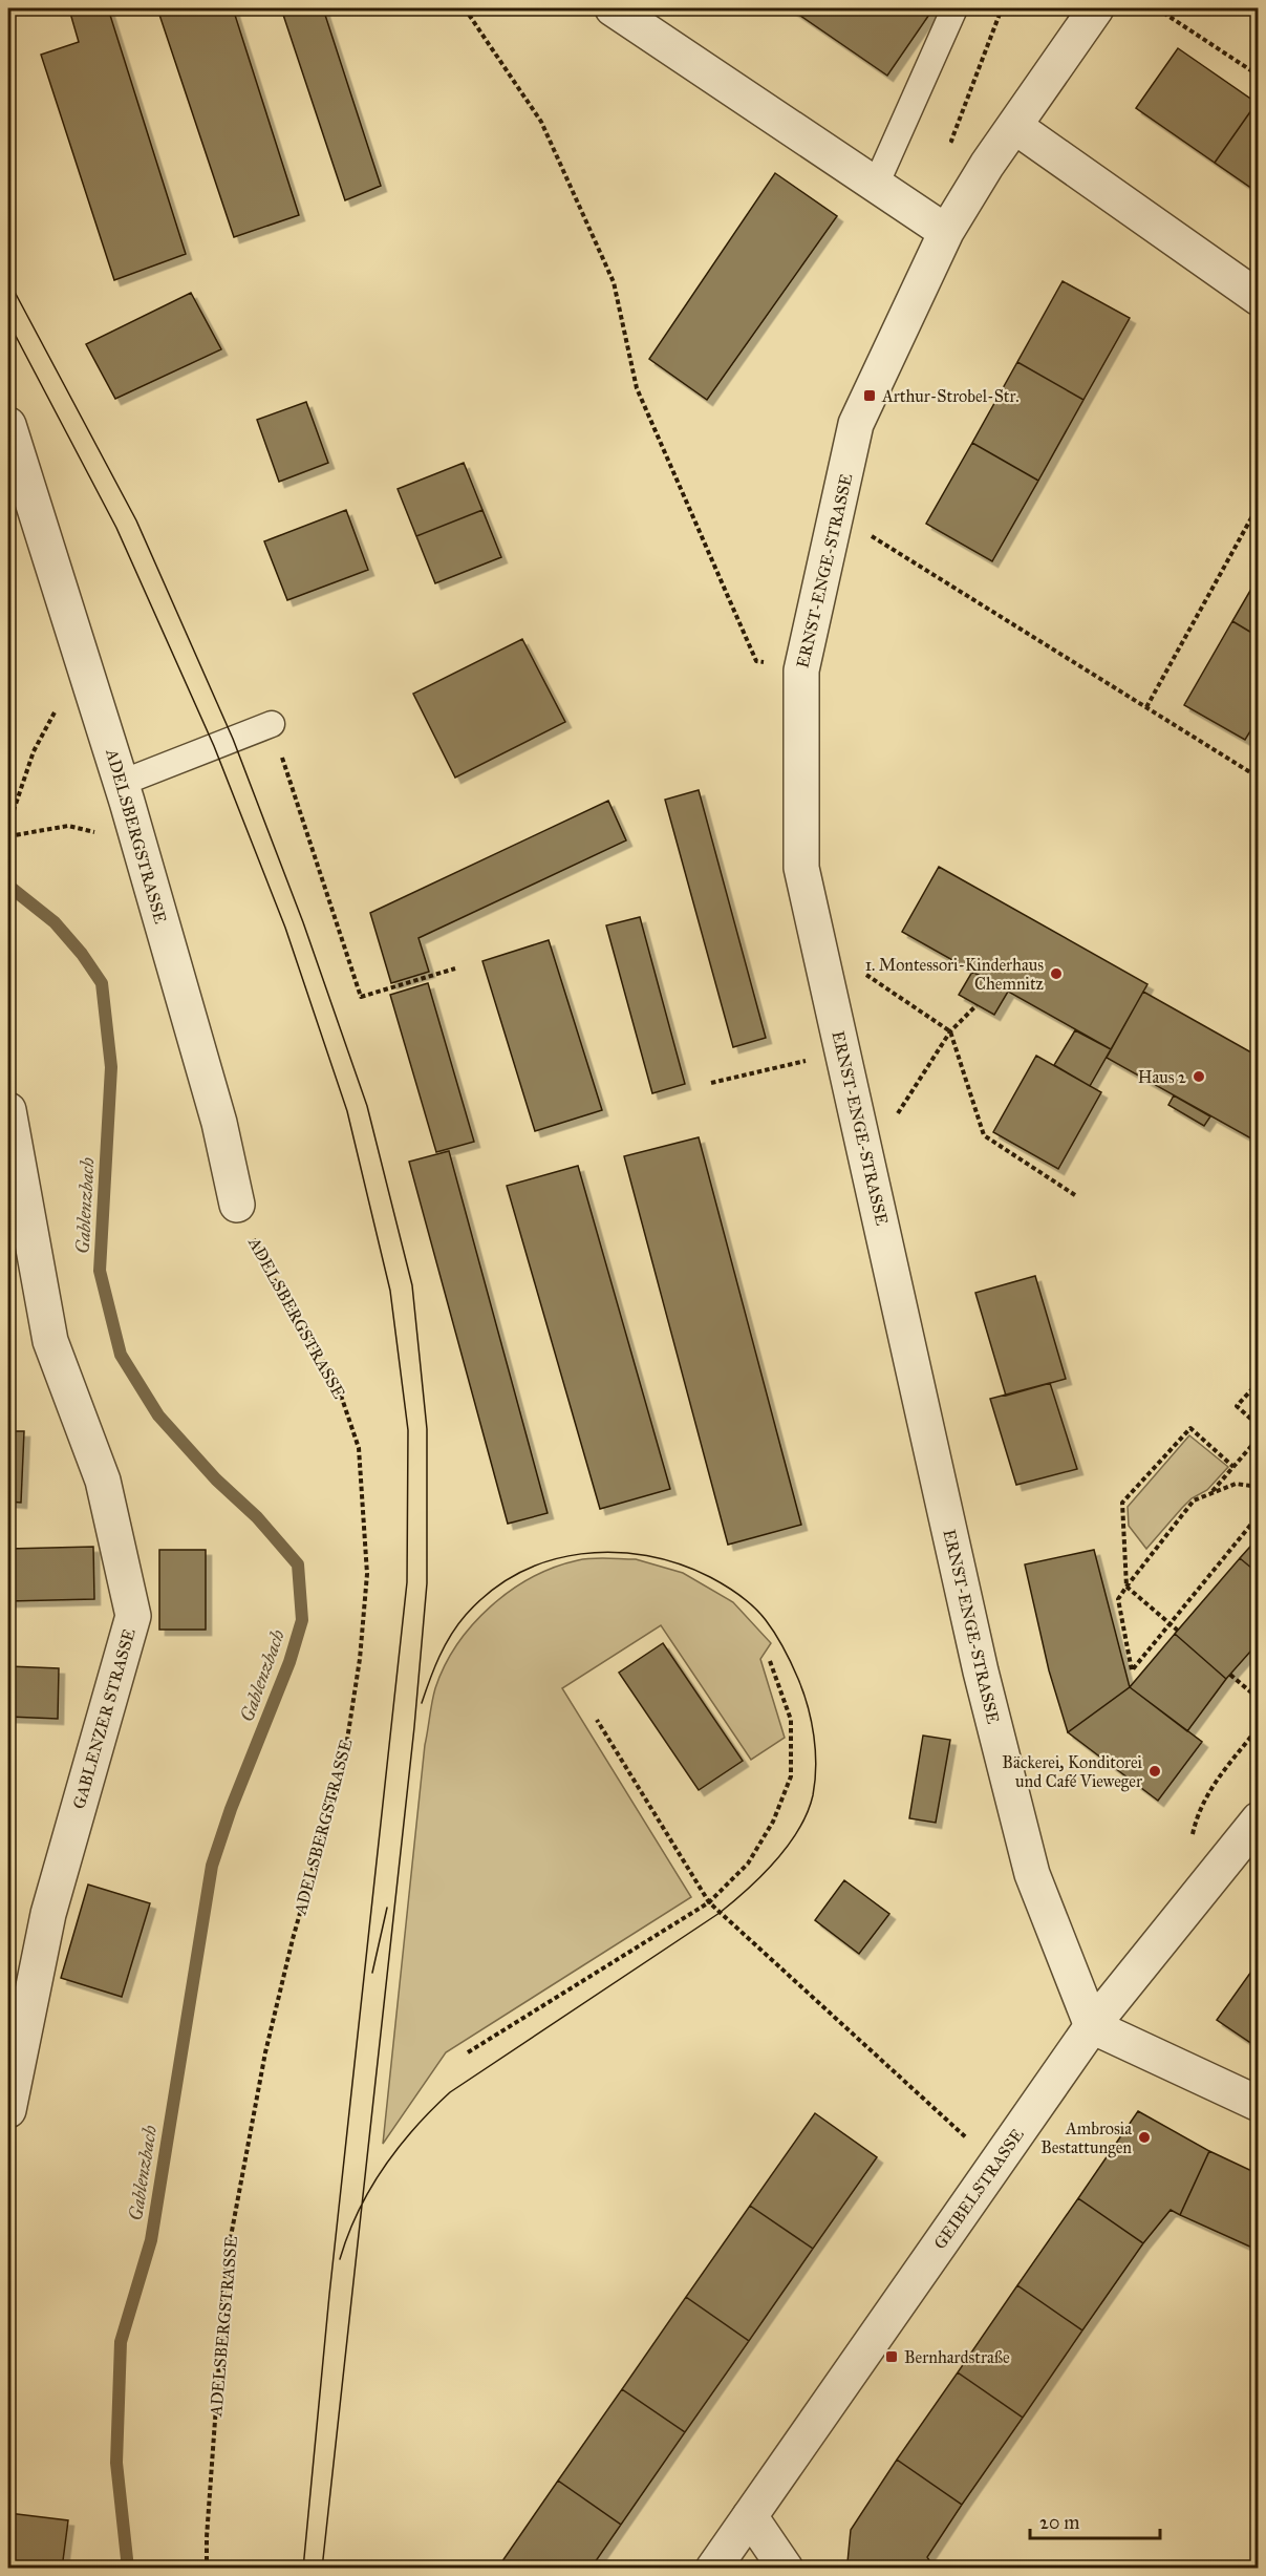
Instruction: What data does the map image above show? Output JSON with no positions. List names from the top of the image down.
{
  "streets": {
    "street": [
      "ERNST-ENGE-STRASSE",
      "ADELSBERGSTRASSE",
      "GABLENZER STRASSE",
      "GEIBELSTRASSE"
    ]
  },
  "crossings": [
    ["ERNST-ENGE-STRASSE", "GEIBELSTRASSE"]
  ],
  "water": ["Gablenzbach"],
  "places": {
    "transit": ["Arthur-Strobel-Str.", "Bernhardstraße"],
    "other": [
      "1. Montessori-Kinderhaus Chemnitz",
      "Haus 2",
      "Bäckerei, Konditorei und Café Vieweger",
      "Ambrosia Bestattungen"
    ]
  },
  "scale_bar": "20 m"
}
